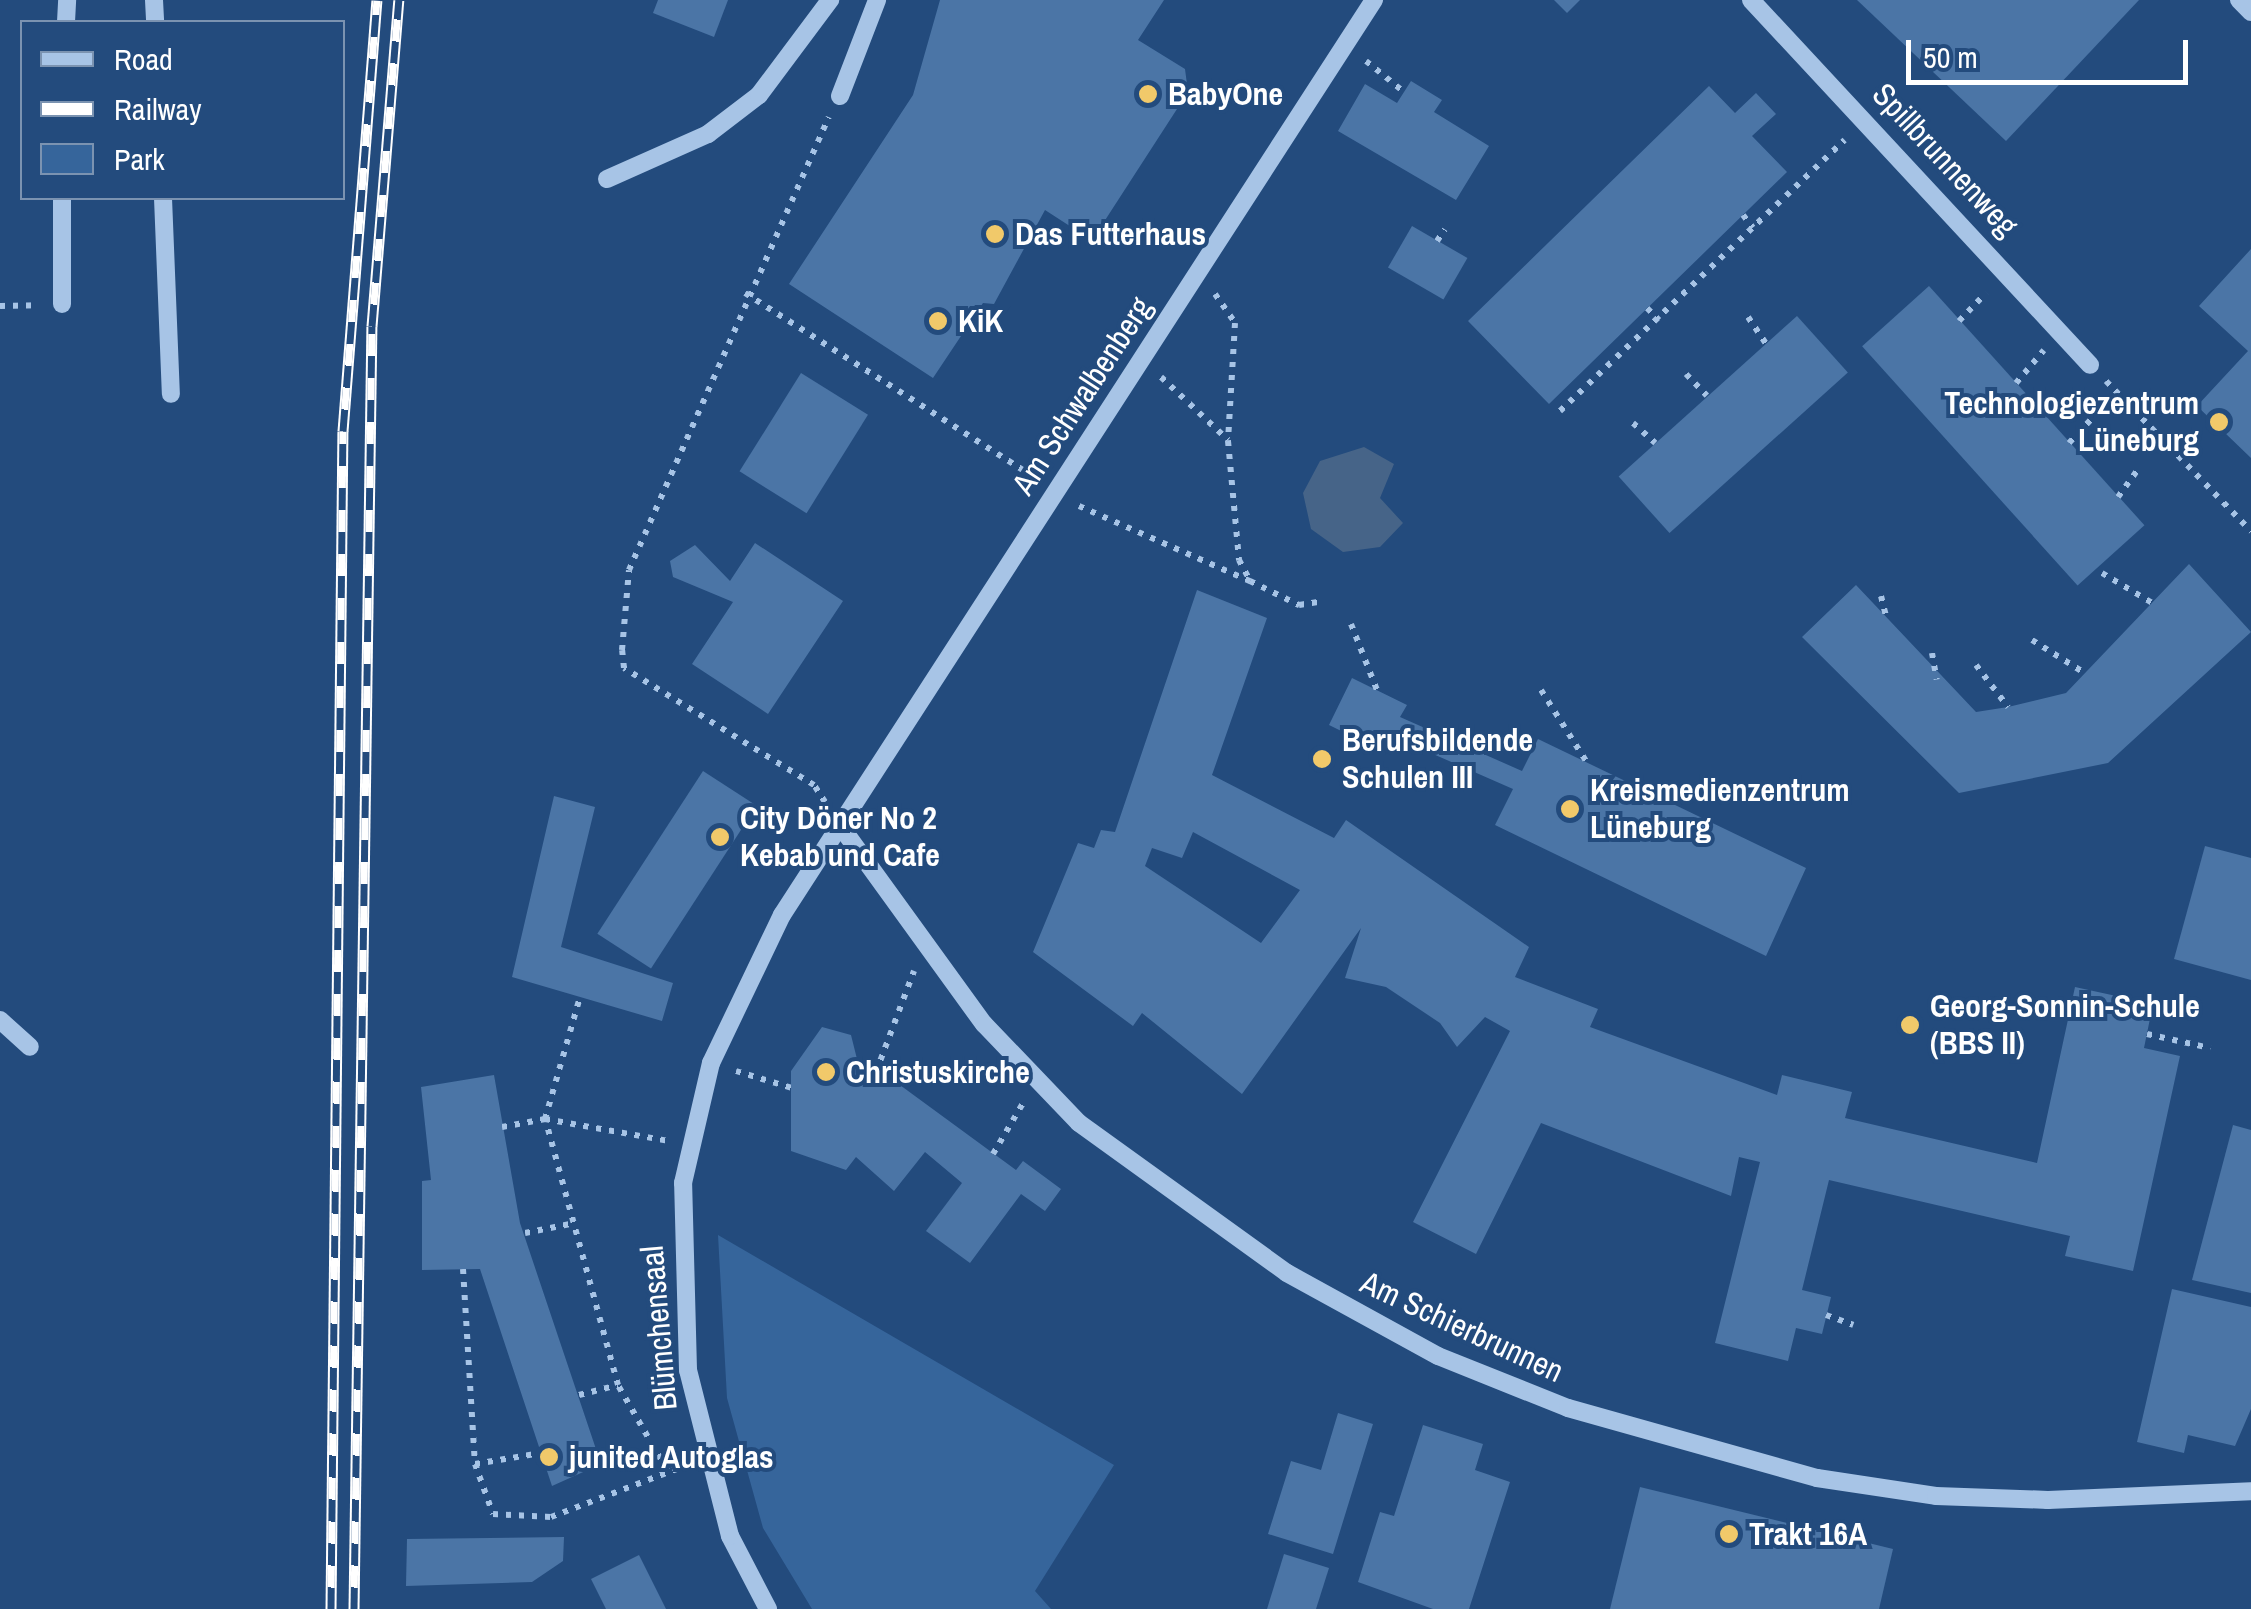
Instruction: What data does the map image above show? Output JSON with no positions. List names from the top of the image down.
{
  "streets": {
    "street": [
      "Spillbrunnenweg",
      "Am Schwalbenberg",
      "Am Schierbrunnen",
      "Blümchensaal"
    ]
  },
  "crossings": [
    ["Am Schwalbenberg", "Am Schierbrunnen"],
    ["Am Schwalbenberg", "Blümchensaal"],
    ["Am Schierbrunnen", "Blümchensaal"]
  ],
  "places": [
    "BabyOne",
    "Das Futterhaus",
    "KiK",
    "Technologiezentrum Lüneburg",
    "Berufsbildende Schulen III",
    "Kreismedienzentrum Lüneburg",
    "City Döner No 2 Kebab und Cafe",
    "Georg-Sonnin-Schule (BBS II)",
    "Christuskirche",
    "junited Autoglas",
    "Trakt 16A"
  ],
  "legend": ["Road", "Railway", "Park"],
  "scale_bar": "50 m"
}
